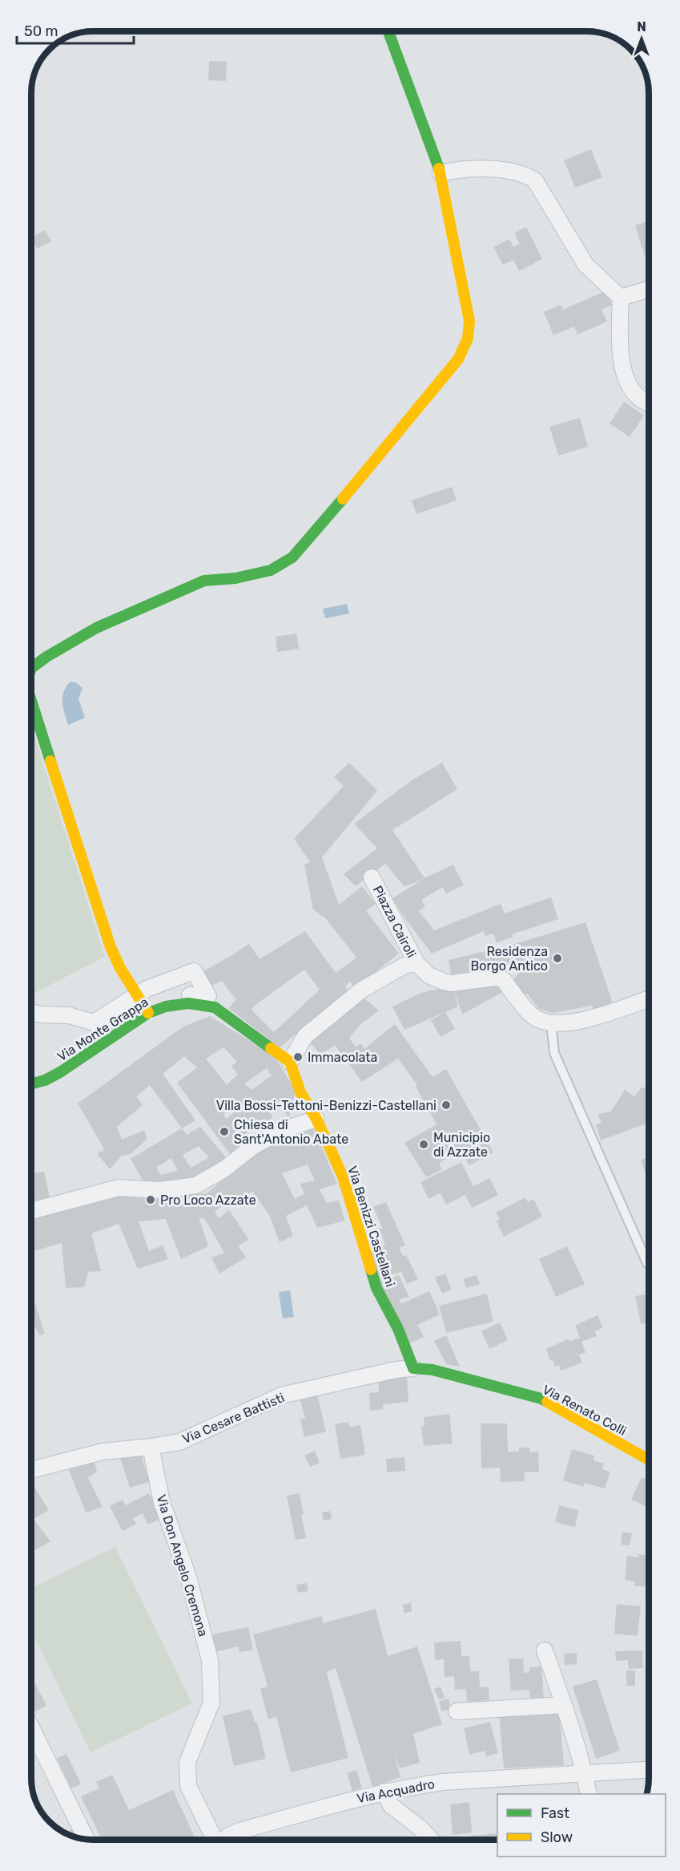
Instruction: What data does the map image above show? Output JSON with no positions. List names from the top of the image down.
{
  "streets": {
    "street": [
      "Piazza Cairoli",
      "Via Monte Grappa",
      "Via Benizzi Castellani",
      "Via Renato Colli",
      "Via Cesare Battisti",
      "Via Don Angelo Cremona",
      "Via Acquadro"
    ]
  },
  "crossings": [
    ["Piazza Cairoli", "Via Monte Grappa"],
    ["Via Benizzi Castellani", "Via Renato Colli"],
    ["Via Benizzi Castellani", "Via Cesare Battisti"],
    ["Via Renato Colli", "Via Cesare Battisti"],
    ["Via Cesare Battisti", "Via Don Angelo Cremona"]
  ],
  "places": [
    "Residenza Borgo Antico",
    "Immacolata",
    "Villa Bossi-Tettoni-Benizzi-Castellani",
    "Chiesa di Sant'Antonio Abate",
    "Municipio di Azzate",
    "Pro Loco Azzate"
  ],
  "legend": ["Fast", "Slow"],
  "scale_bar": "50 m",
  "north": "top"
}
